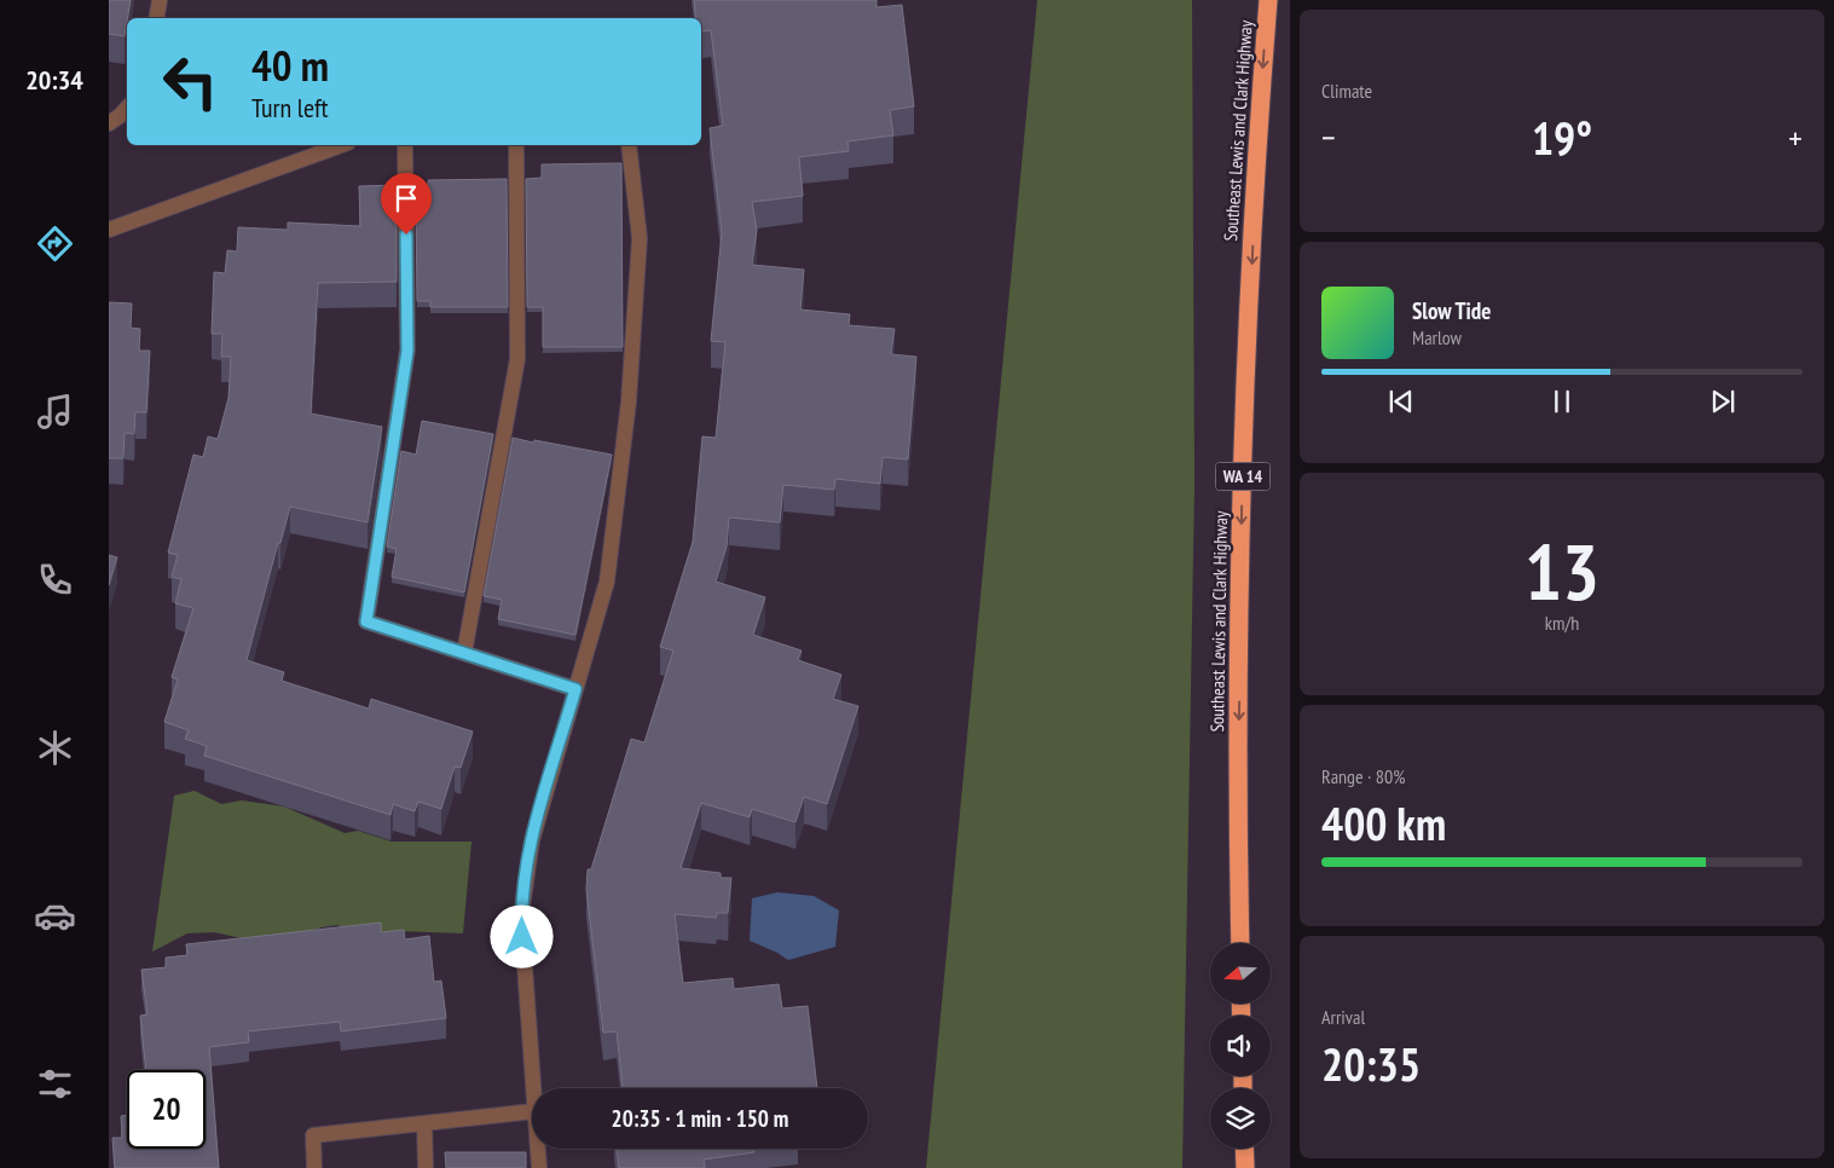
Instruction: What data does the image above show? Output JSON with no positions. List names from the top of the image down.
{
  "streets": {
    "highway": ["Southeast Lewis and Clark Highway", "WA 14"]
  },
  "one_way": ["Southeast Lewis and Clark Highway"],
  "north": "left",
  "page": {
    "tabs": "20:34",
    "tile": [
      "Climate",
      ["13", "km/h"],
      ["Range · 80%", "400 km"],
      ["Arrival", "20:35"]
    ],
    "turn": ["40 m", "Turn left"],
    "heat": ["−", "19°", "+"],
    "song": ["Slow Tide", "Marlow"],
    "limit": "20",
    "trip": "20:35 · 1 min · 150 m"
  }
}
